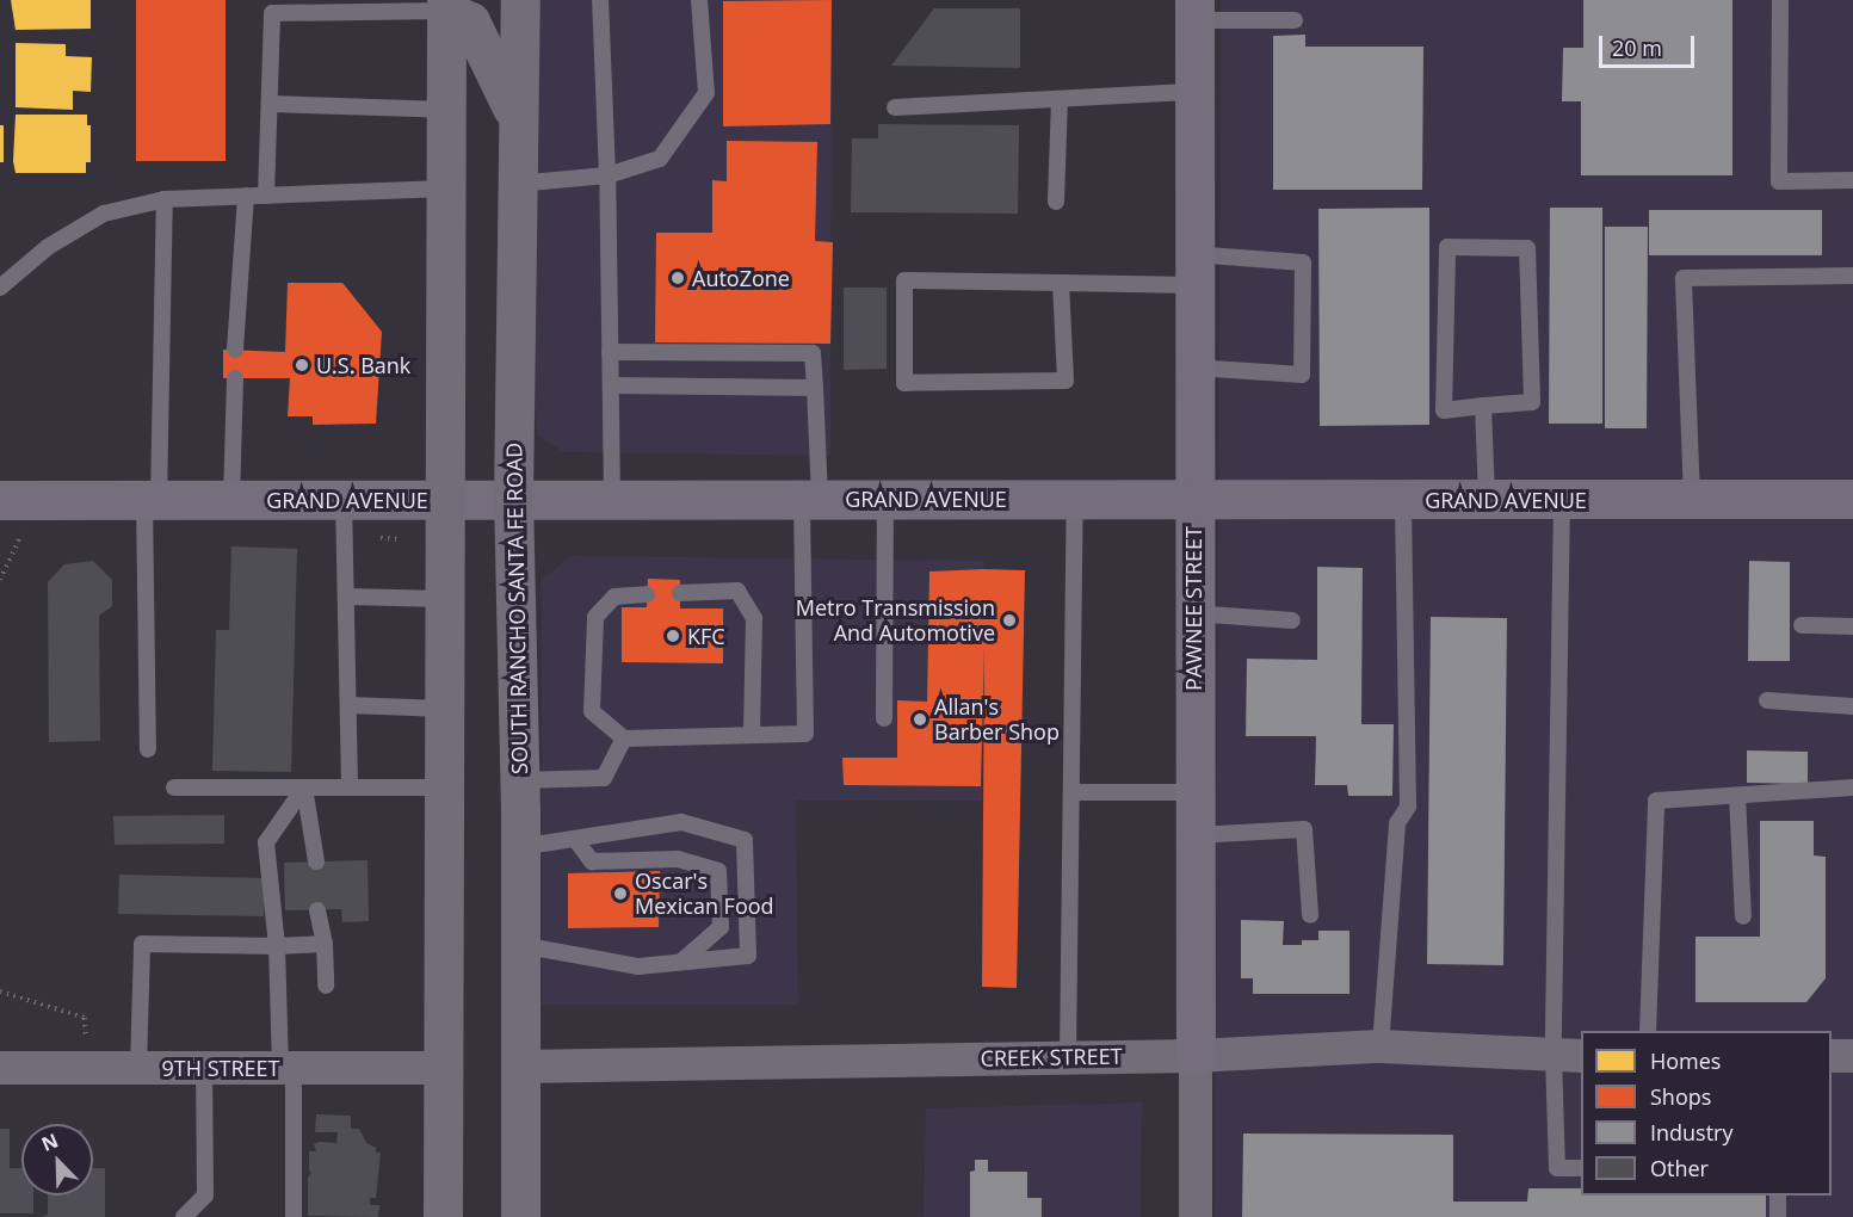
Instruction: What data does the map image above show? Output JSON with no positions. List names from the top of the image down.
{
  "streets": {
    "main road": ["SOUTH RANCHO SANTA FE ROAD"],
    "street": [
      "GRAND AVENUE",
      "PAWNEE STREET",
      "CREEK STREET",
      "9TH STREET"
    ]
  },
  "crossings": [
    ["GRAND AVENUE", "SOUTH RANCHO SANTA FE ROAD"],
    ["GRAND AVENUE", "PAWNEE STREET"],
    ["SOUTH RANCHO SANTA FE ROAD", "CREEK STREET"],
    ["PAWNEE STREET", "CREEK STREET"]
  ],
  "places": [
    "AutoZone",
    "U.S. Bank",
    "Metro Transmission And Automotive",
    "KFC",
    "Allan's Barber Shop",
    "Oscar's Mexican Food"
  ],
  "legend": [
    "Homes",
    "Shops",
    "Industry",
    "Other"
  ],
  "scale_bar": "20 m",
  "north": "top left"
}
